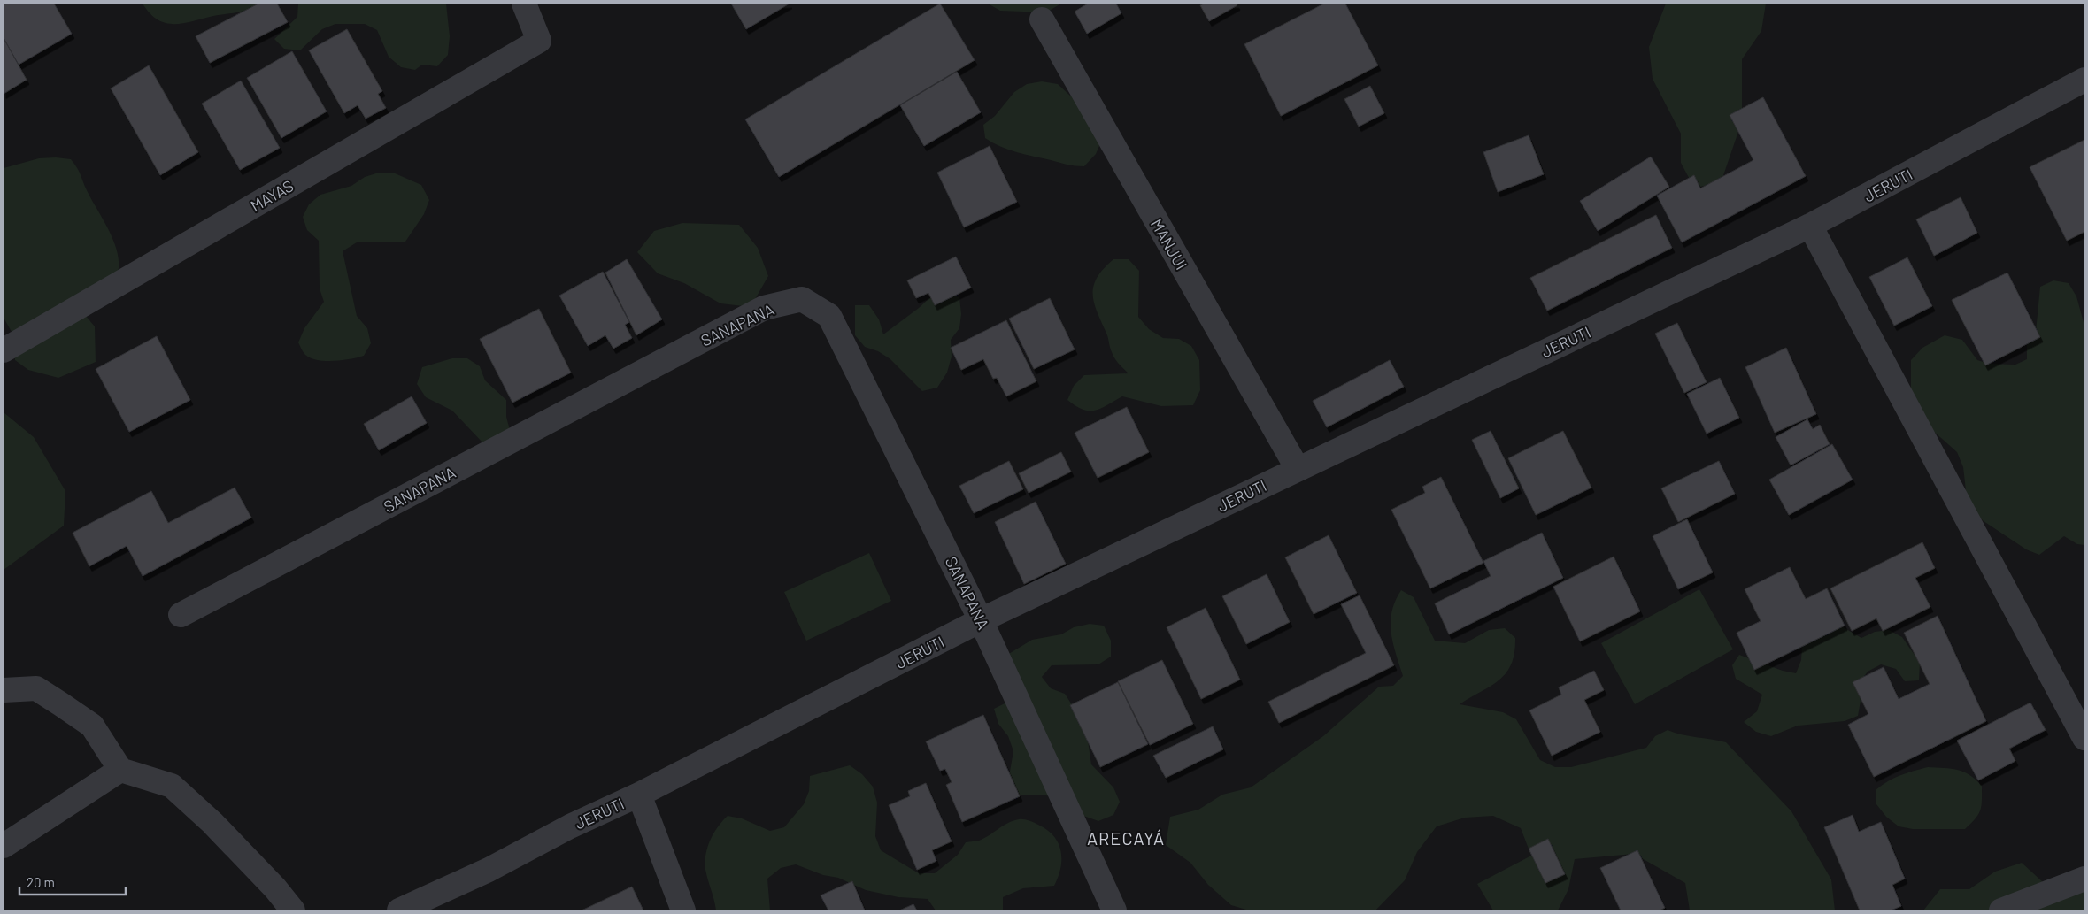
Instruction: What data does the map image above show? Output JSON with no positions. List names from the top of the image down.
{
  "streets": {
    "street": [
      "JERUTI",
      "MAYAS",
      "MANJUI",
      "SANAPANA"
    ]
  },
  "crossings": [
    ["JERUTI", "MANJUI"],
    ["JERUTI", "SANAPANA"]
  ],
  "districts": ["ARECAYÁ"],
  "scale_bar": "20 m"
}
